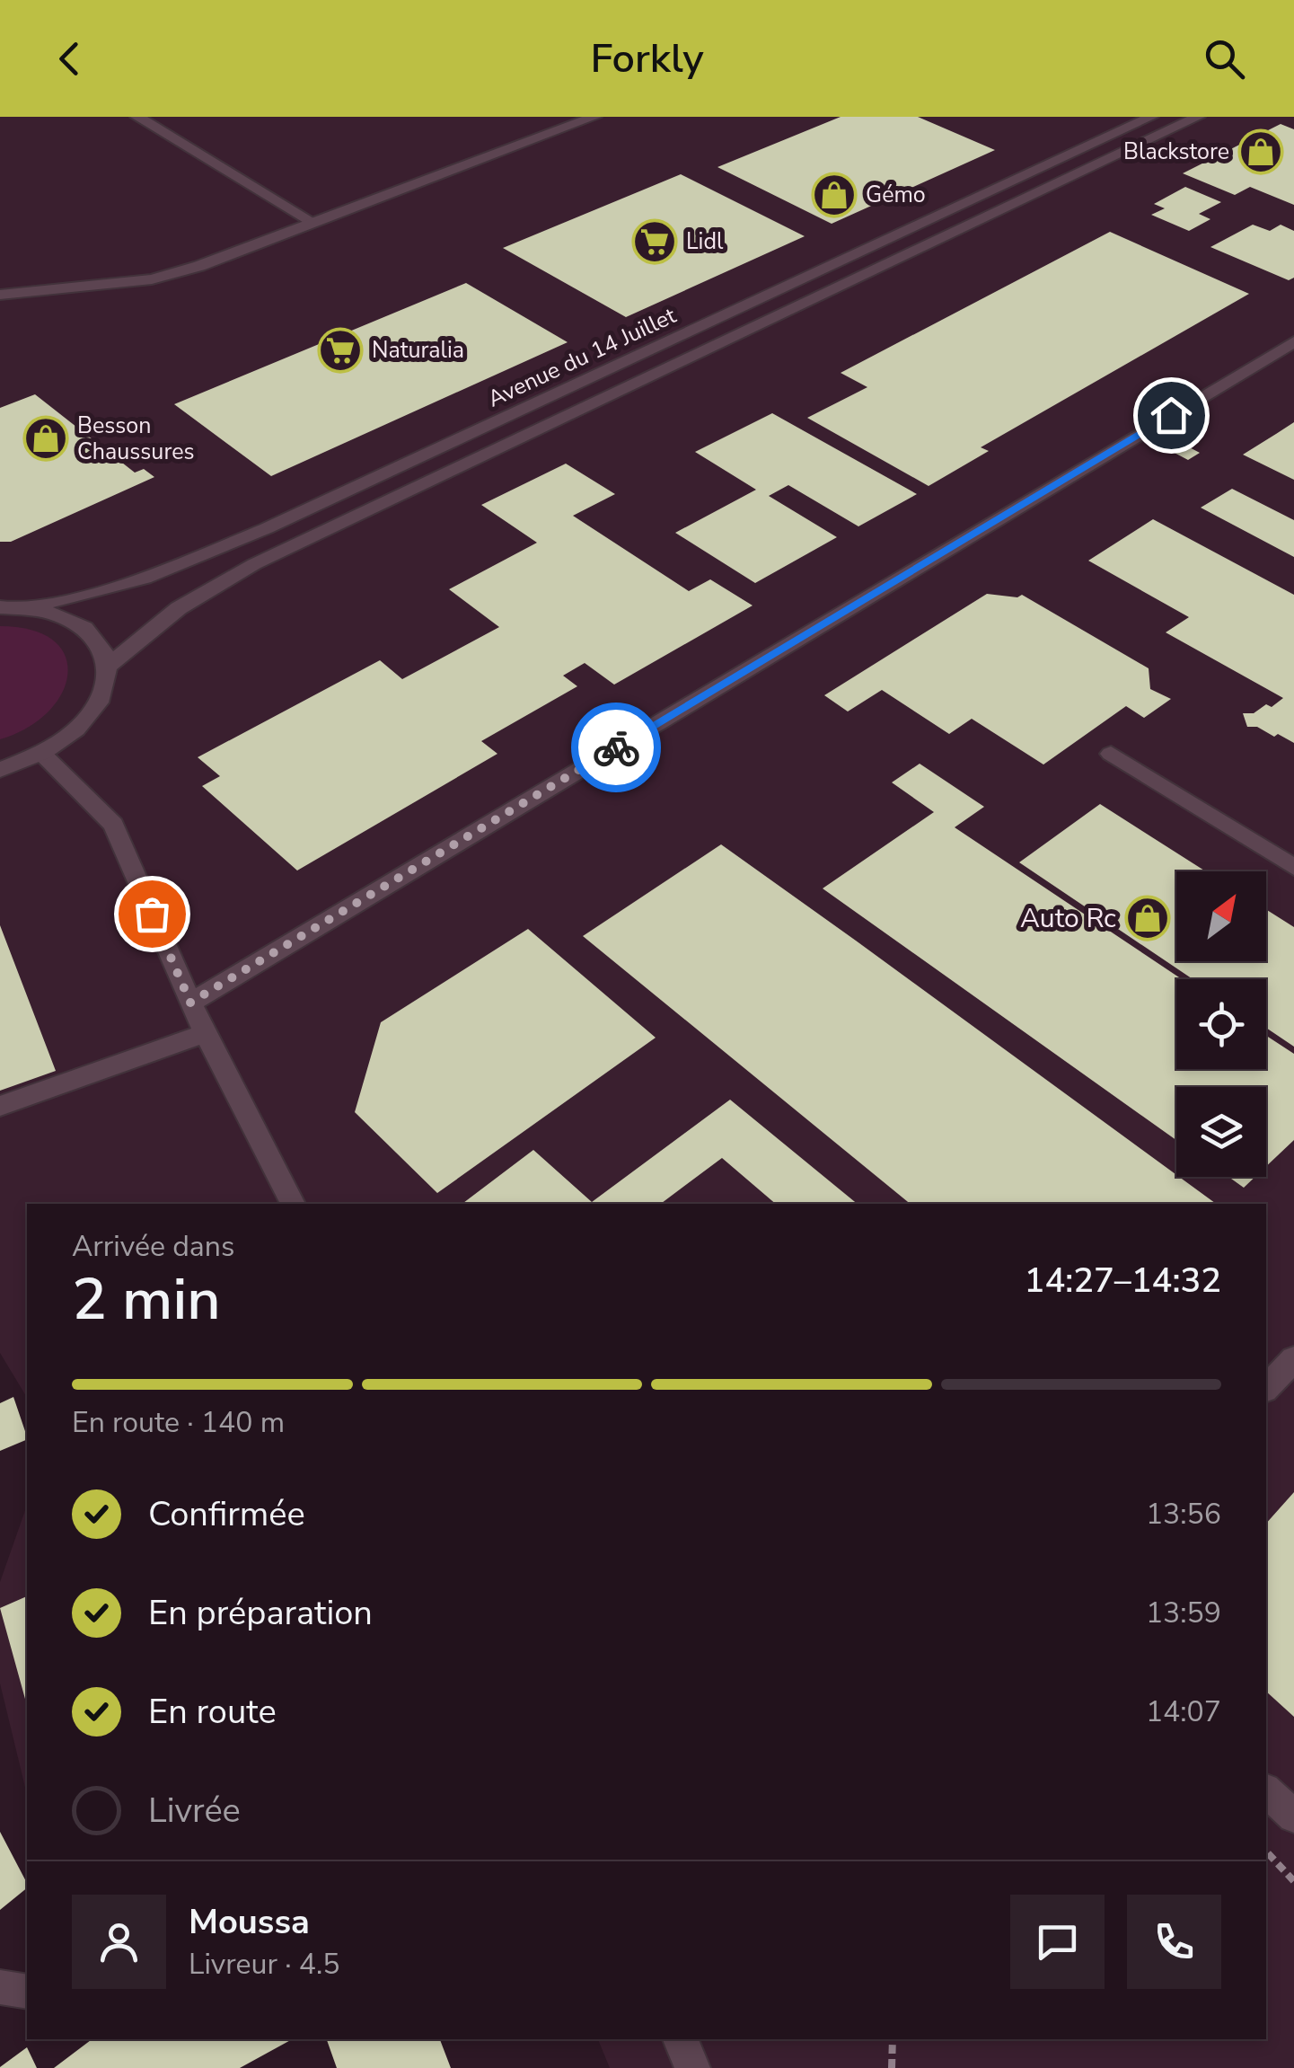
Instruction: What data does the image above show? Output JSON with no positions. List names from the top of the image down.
{
  "streets": {
    "main road": ["Avenue du 14 Juillet"]
  },
  "places": {
    "shop": [
      "Blackstore",
      "Gémo",
      "Besson Chaussures",
      "Auto Rc"
    ],
    "supermarket": ["Lidl", "Naturalia"]
  },
  "north": "top right",
  "page": {
    "header": "Forkly",
    "heading": ["2 min", "Arrivée dans", "14:27–14:32"],
    "panel": ["Moussa", "Livreur · 4.5"],
    "bar": "En route · 140 m",
    "list": [
      ["Confirmée", "13:56"],
      ["En préparation", "13:59"],
      ["En route", "14:07"],
      "Livrée"
    ]
  }
}
